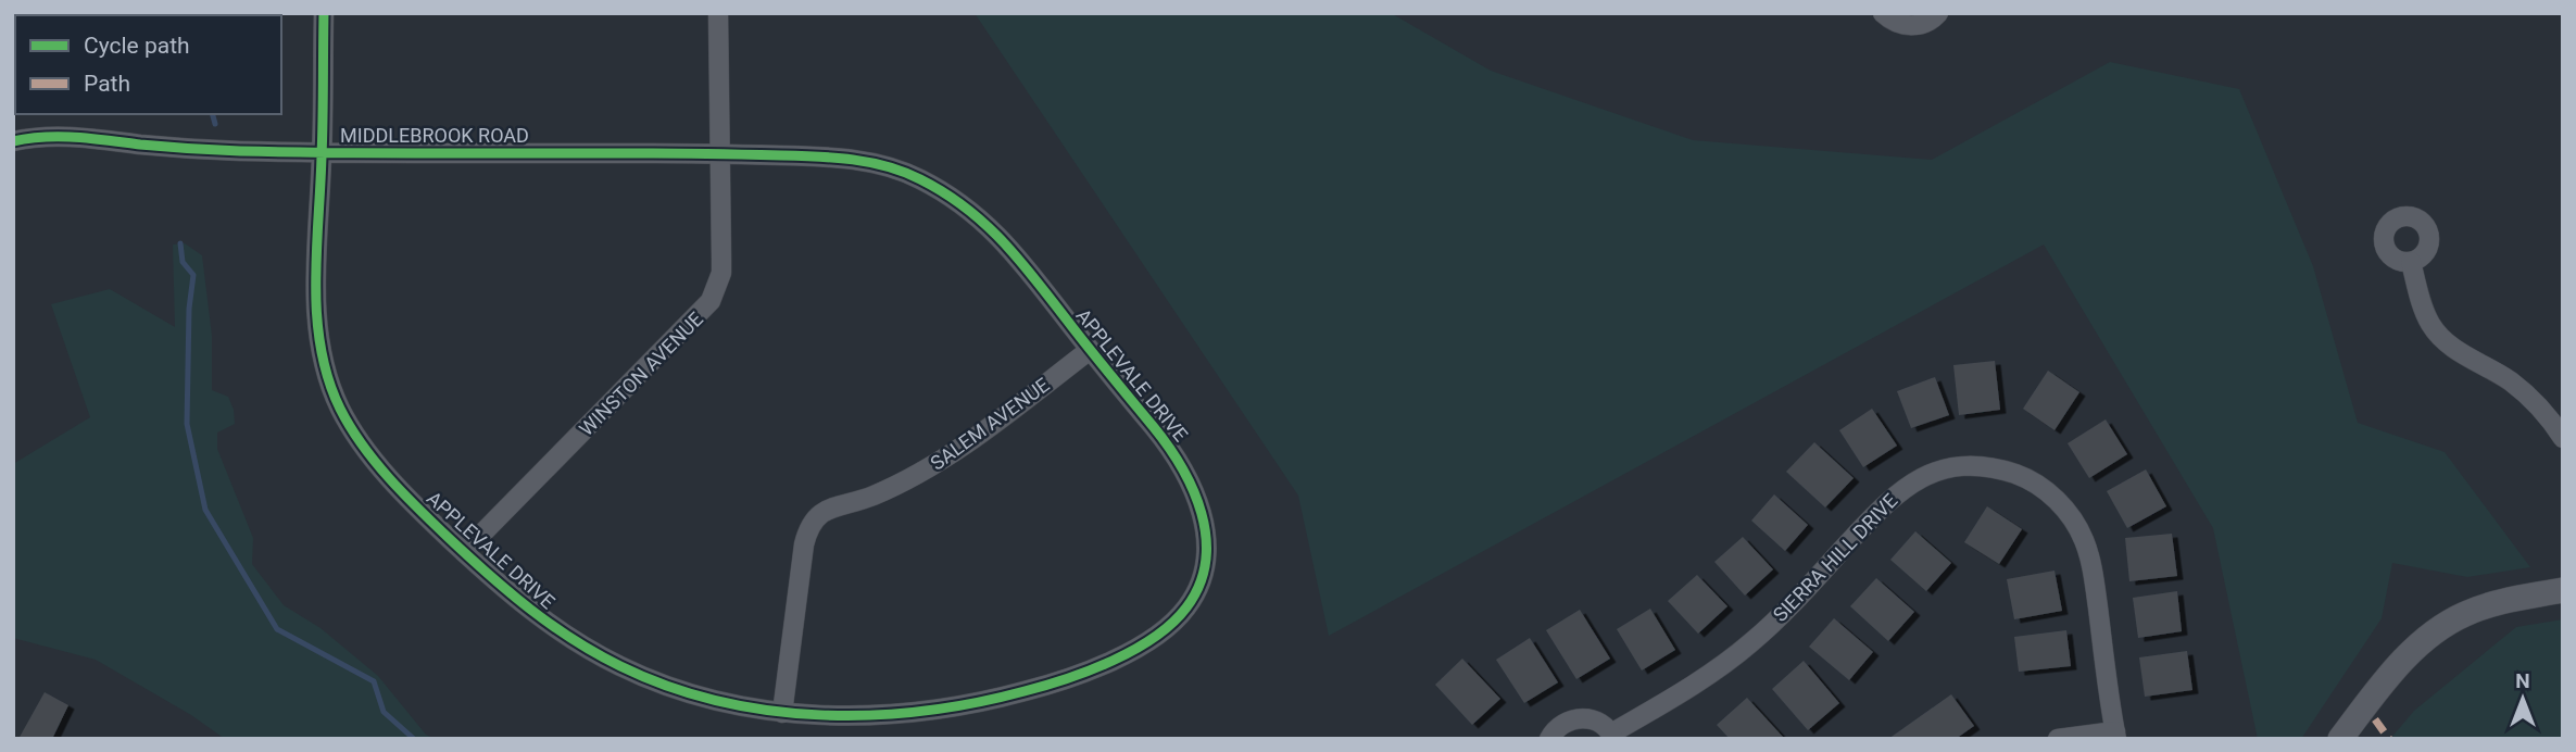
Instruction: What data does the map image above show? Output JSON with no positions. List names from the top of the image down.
{
  "streets": {
    "street": [
      "MIDDLEBROOK ROAD",
      "WINSTON AVENUE",
      "APPLEVALE DRIVE",
      "SALEM AVENUE",
      "SIERRA HILL DRIVE"
    ]
  },
  "crossings": [
    ["MIDDLEBROOK ROAD", "WINSTON AVENUE"],
    ["MIDDLEBROOK ROAD", "APPLEVALE DRIVE"],
    ["WINSTON AVENUE", "APPLEVALE DRIVE"],
    ["APPLEVALE DRIVE", "SALEM AVENUE"]
  ],
  "legend": ["Cycle path", "Path"],
  "north": "top"
}
